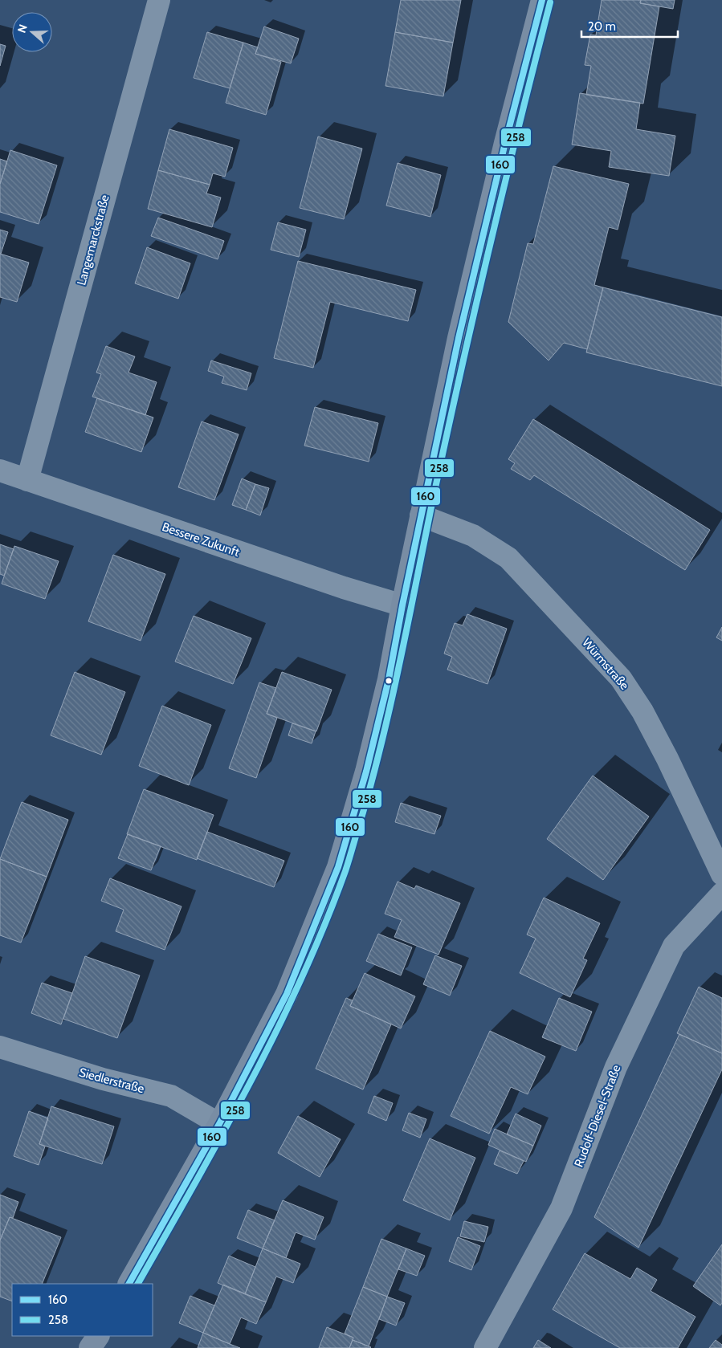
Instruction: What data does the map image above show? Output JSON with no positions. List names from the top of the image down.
{
  "streets": {
    "street": [
      "Langemarckstraße",
      "Bessere Zukunft",
      "Würmstraße",
      "Siedlerstraße",
      "Rudolf-Diesel-Straße"
    ]
  },
  "crossings": [
    ["Langemarckstraße", "Bessere Zukunft"]
  ],
  "lines": ["transit line 160", "transit line 258"],
  "legend": ["160", "258"],
  "scale_bar": "20 m",
  "north": "left"
}
